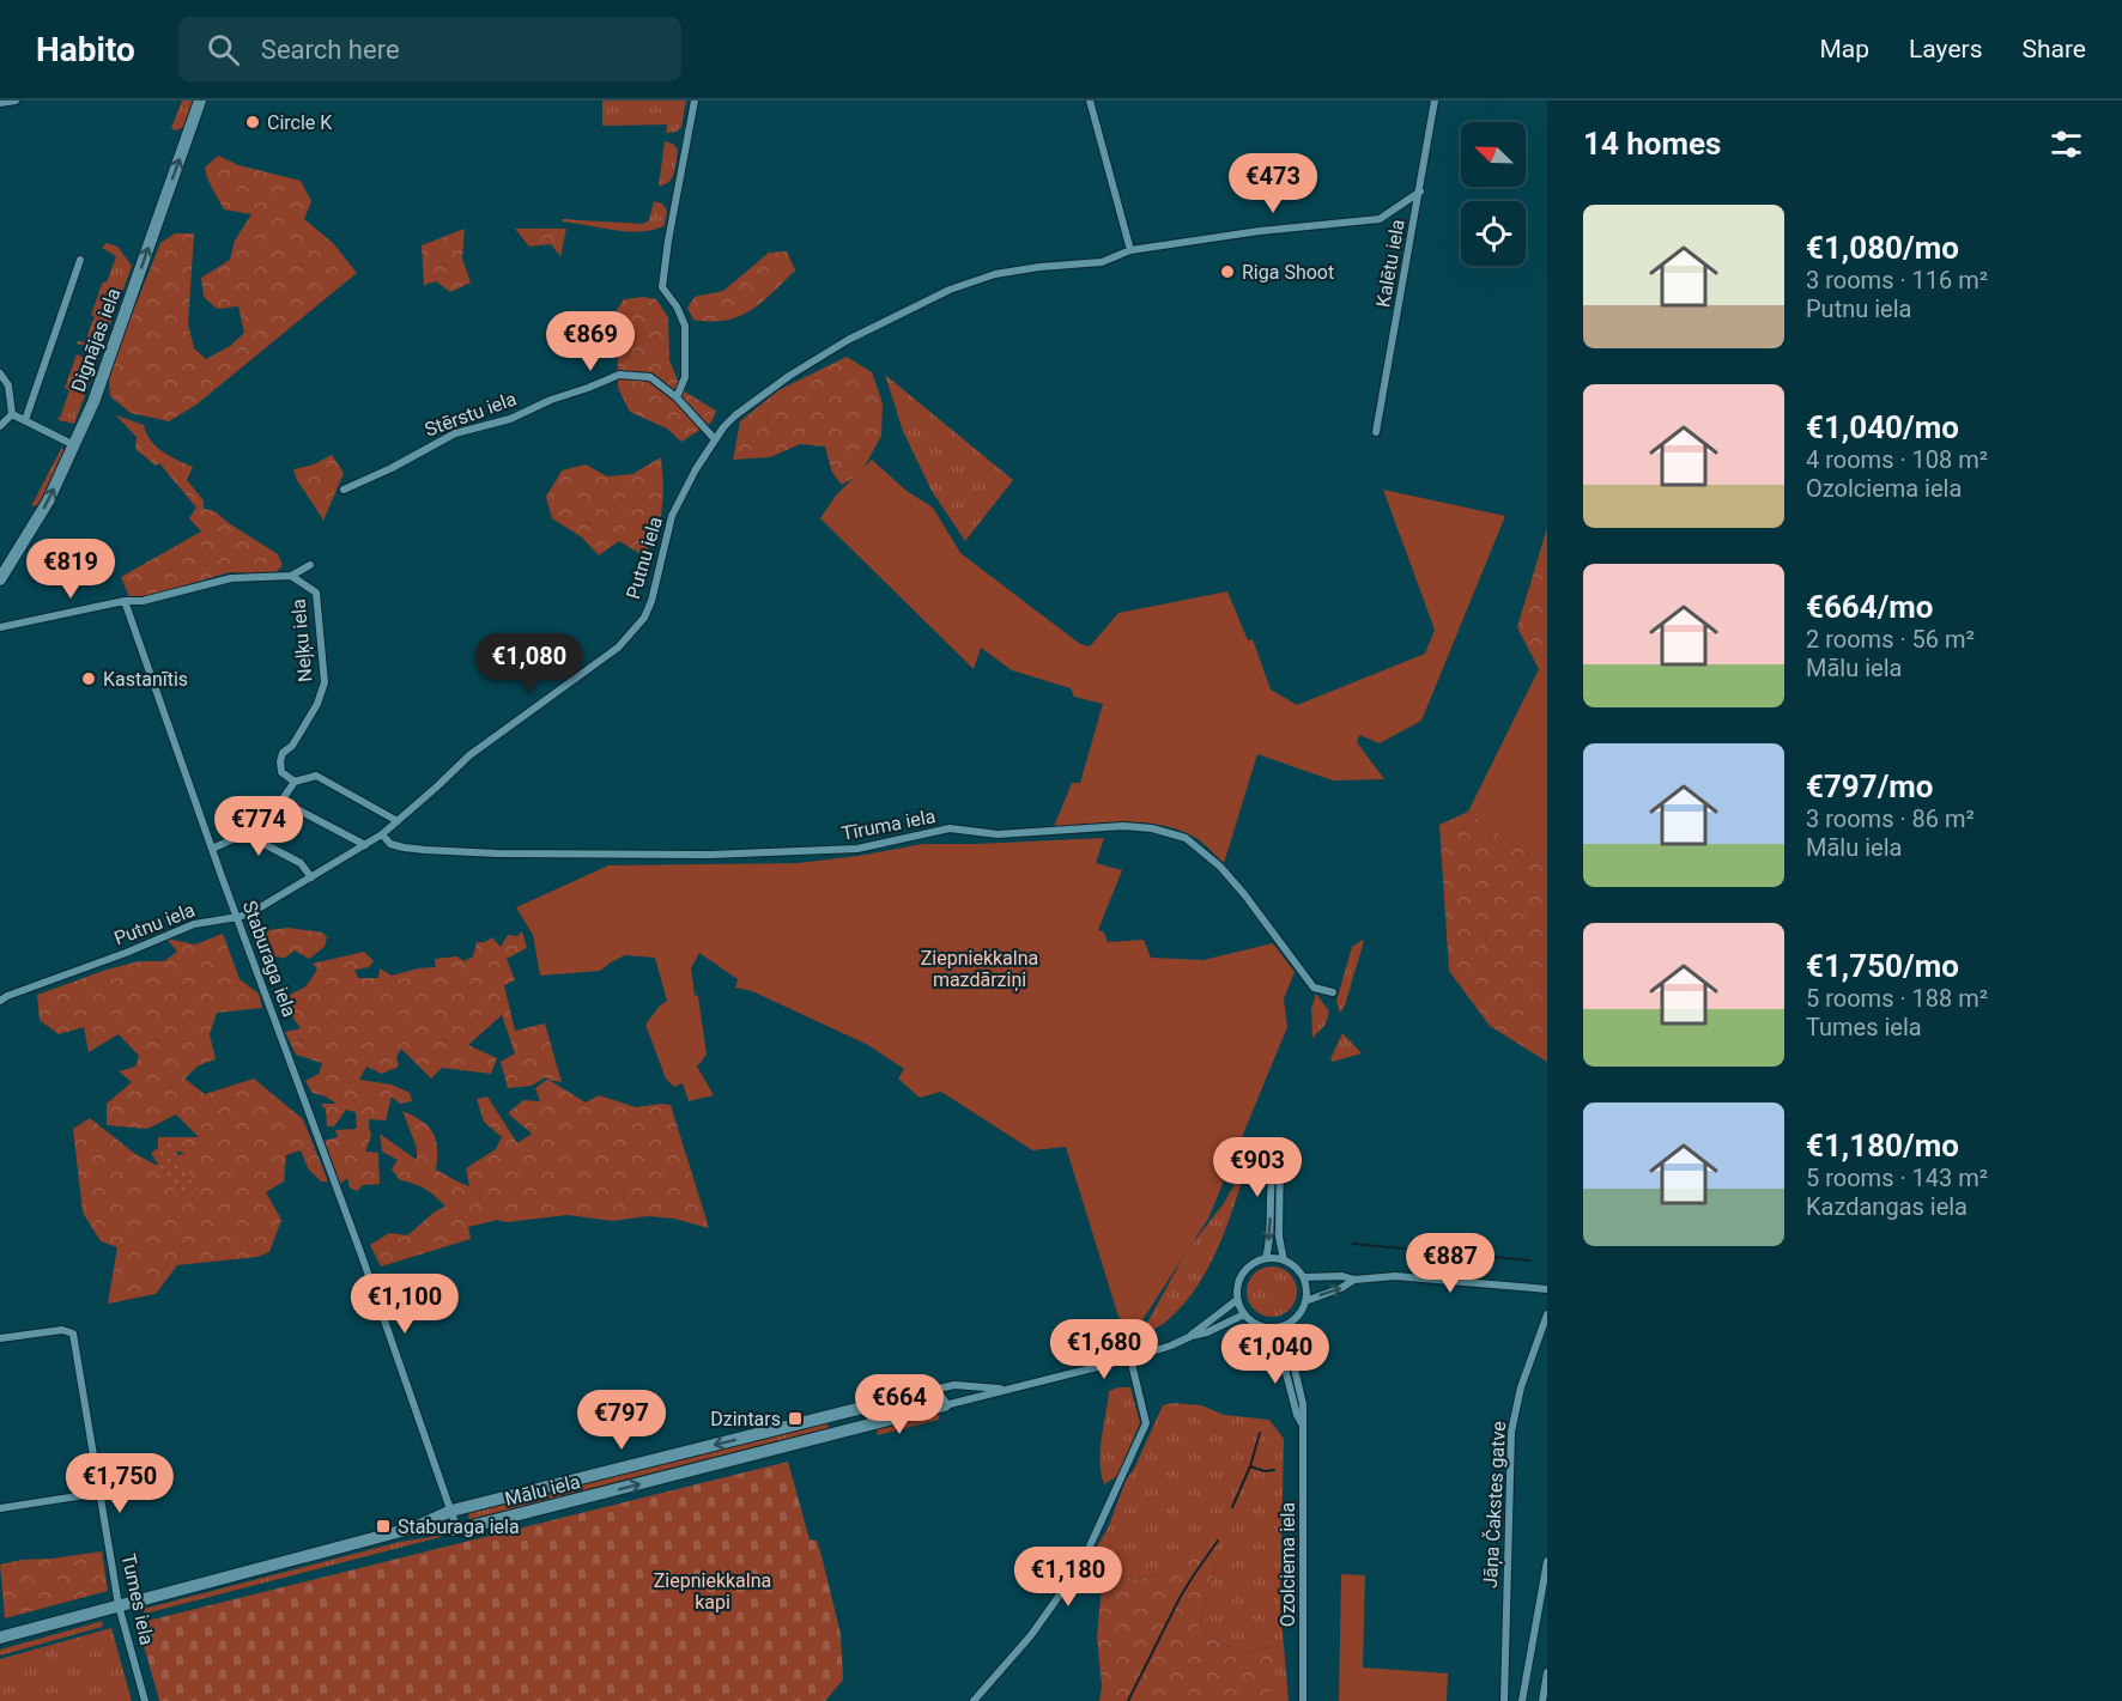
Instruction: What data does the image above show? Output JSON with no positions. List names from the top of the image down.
{
  "streets": {
    "street": [
      "Kalētu iela",
      "Dignājas iela",
      "Stērstu iela",
      "Putnu iela",
      "Neļķu iela",
      "Tīruma iela",
      "Staburaga iela",
      "Mālu iela",
      "Jāņa Čakstes gatve",
      "Ozolciema iela",
      "Tumes iela"
    ]
  },
  "crossings": [
    ["Kalētu iela", "Putnu iela"],
    ["Stērstu iela", "Putnu iela"],
    ["Putnu iela", "Tīruma iela"],
    ["Putnu iela", "Staburaga iela"],
    ["Staburaga iela", "Mālu iela"],
    ["Mālu iela", "Ozolciema iela"],
    ["Mālu iela", "Tumes iela"]
  ],
  "parks": ["Ziepniekkalna mazdārziņi", "Ziepniekkalna kapi"],
  "places": {
    "other": ["Circle K", "Riga Shoot", "Kastanītis"],
    "transit": ["Dzintars", "Staburaga iela"]
  },
  "north": "top left",
  "page": {
    "header": "Habito",
    "search": "Search here",
    "nav": ["Map", "Layers", "Share"],
    "heading": "14 homes",
    "price": [
      "€473",
      "€869",
      "€819",
      "€1,080",
      "€774",
      "€903",
      "€887",
      "€1,100",
      "€1,680",
      "€1,040",
      "€664",
      "€797",
      "€1,750",
      "€1,180"
    ],
    "list": [
      {
        "name": "€1,080/mo",
        "note": "3 rooms · 116 m² · Putnu iela"
      },
      {
        "name": "€1,040/mo",
        "note": "4 rooms · 108 m² · Ozolciema iela"
      },
      {
        "name": "€664/mo",
        "note": "2 rooms · 56 m² · Mālu iela"
      },
      {
        "name": "€797/mo",
        "note": "3 rooms · 86 m² · Mālu iela"
      },
      {
        "name": "€1,750/mo",
        "note": "5 rooms · 188 m² · Tumes iela"
      },
      {
        "name": "€1,180/mo",
        "note": "5 rooms · 143 m² · Kazdangas iela"
      }
    ]
  }
}
